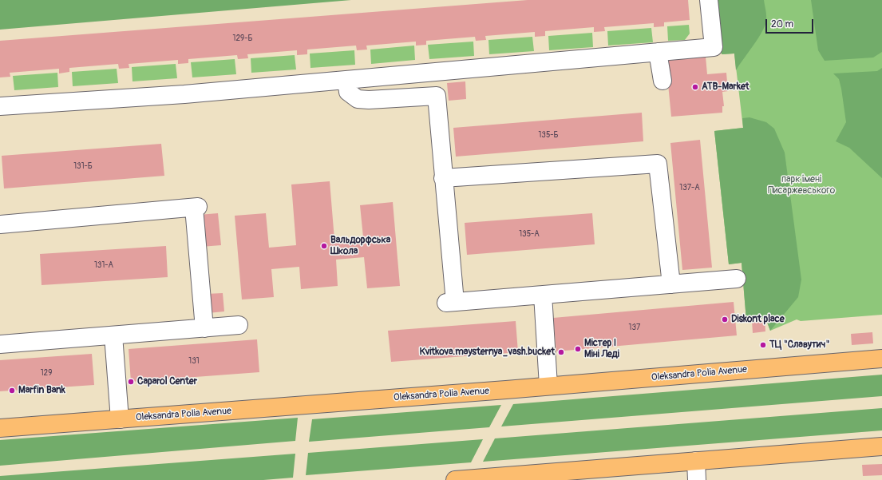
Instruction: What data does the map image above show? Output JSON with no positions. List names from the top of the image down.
{
  "streets": {
    "main road": ["Oleksandra Polia Avenue"]
  },
  "parks": ["парк імені Писаржевського"],
  "places": [
    "ATB-Market",
    "Вальдорфська Школа",
    "Diskont place",
    "ТЦ \"Славутич\"",
    "Містер І Міні Леді",
    "Kvitkova.maysternya_vash.bucket",
    "Caparol Center",
    "Marfin Bank"
  ],
  "house_numbers": [
    "129-Б",
    "135-Б",
    "131-Б",
    "137-А",
    "135-А",
    "131-А",
    "137",
    "131",
    "129"
  ],
  "scale_bar": "20 m"
}
